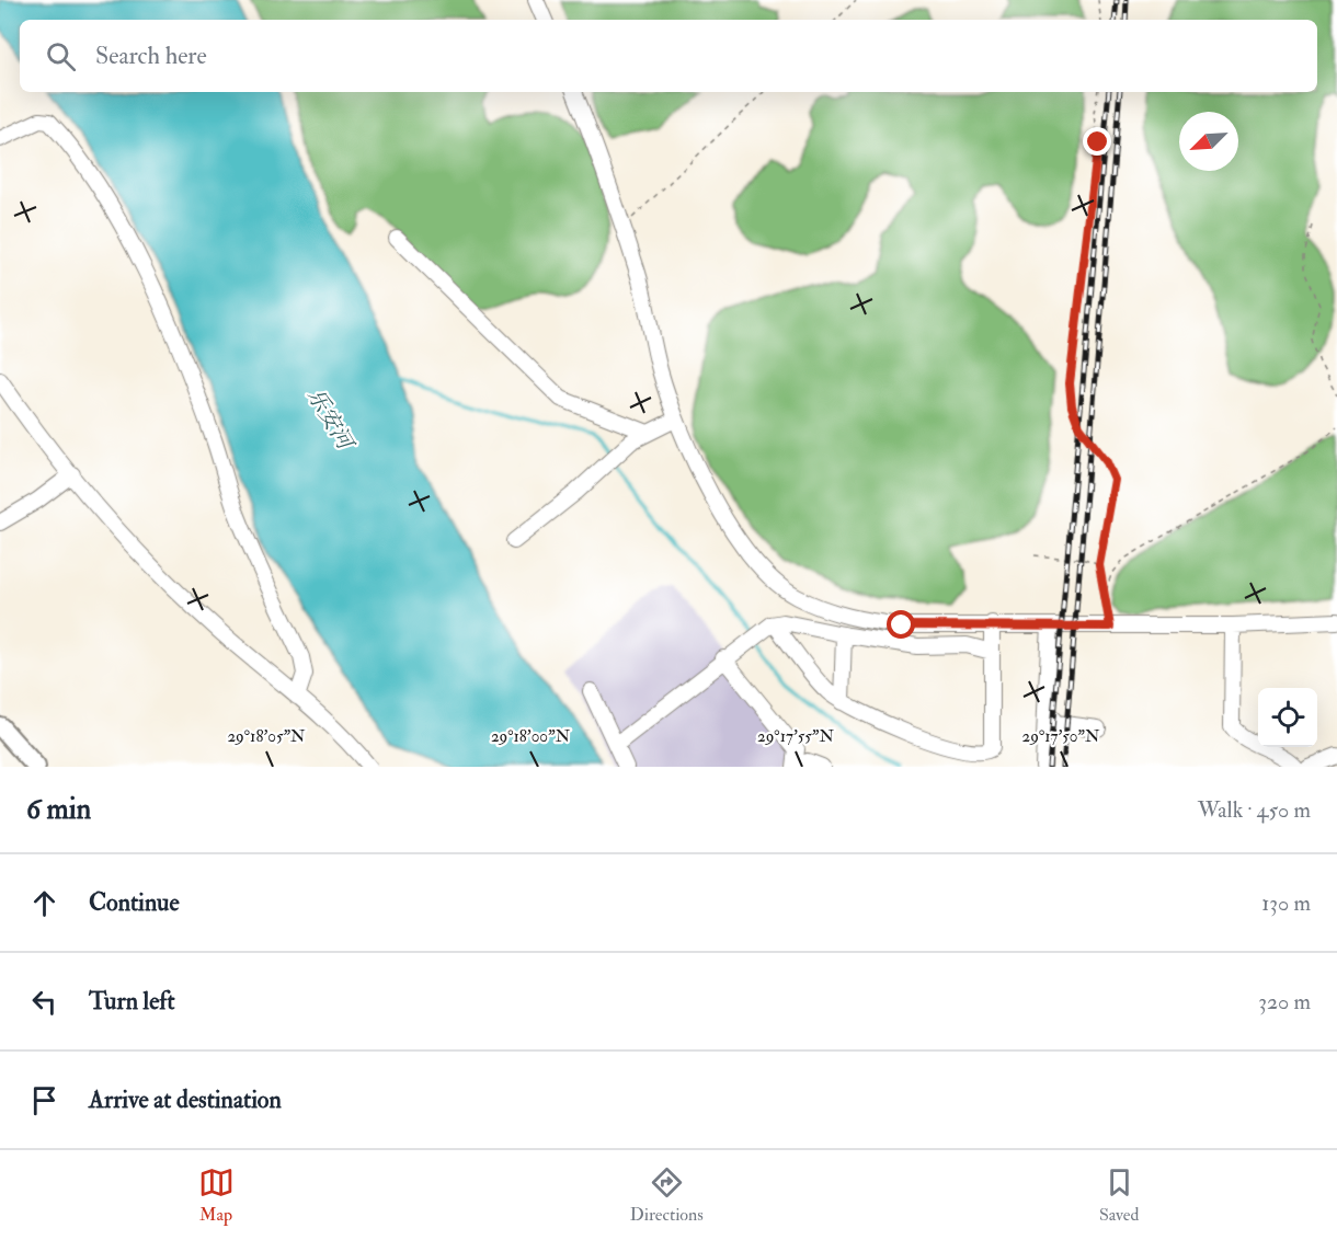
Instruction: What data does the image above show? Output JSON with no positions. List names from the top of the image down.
{
  "water": ["乐安河"],
  "north": "bottom left",
  "page": {
    "search": "Search here",
    "heading": ["6 min", "Walk · 450 m"],
    "list": [
      ["Continue", "130 m"],
      ["Turn left", "320 m"],
      "Arrive at destination"
    ],
    "nav": ["Map", "Directions", "Saved"]
  },
  "coordinates": [
    "29°18'05\"N",
    "29°18'00\"N",
    "29°17'55\"N",
    "29°17'50\"N"
  ]
}
